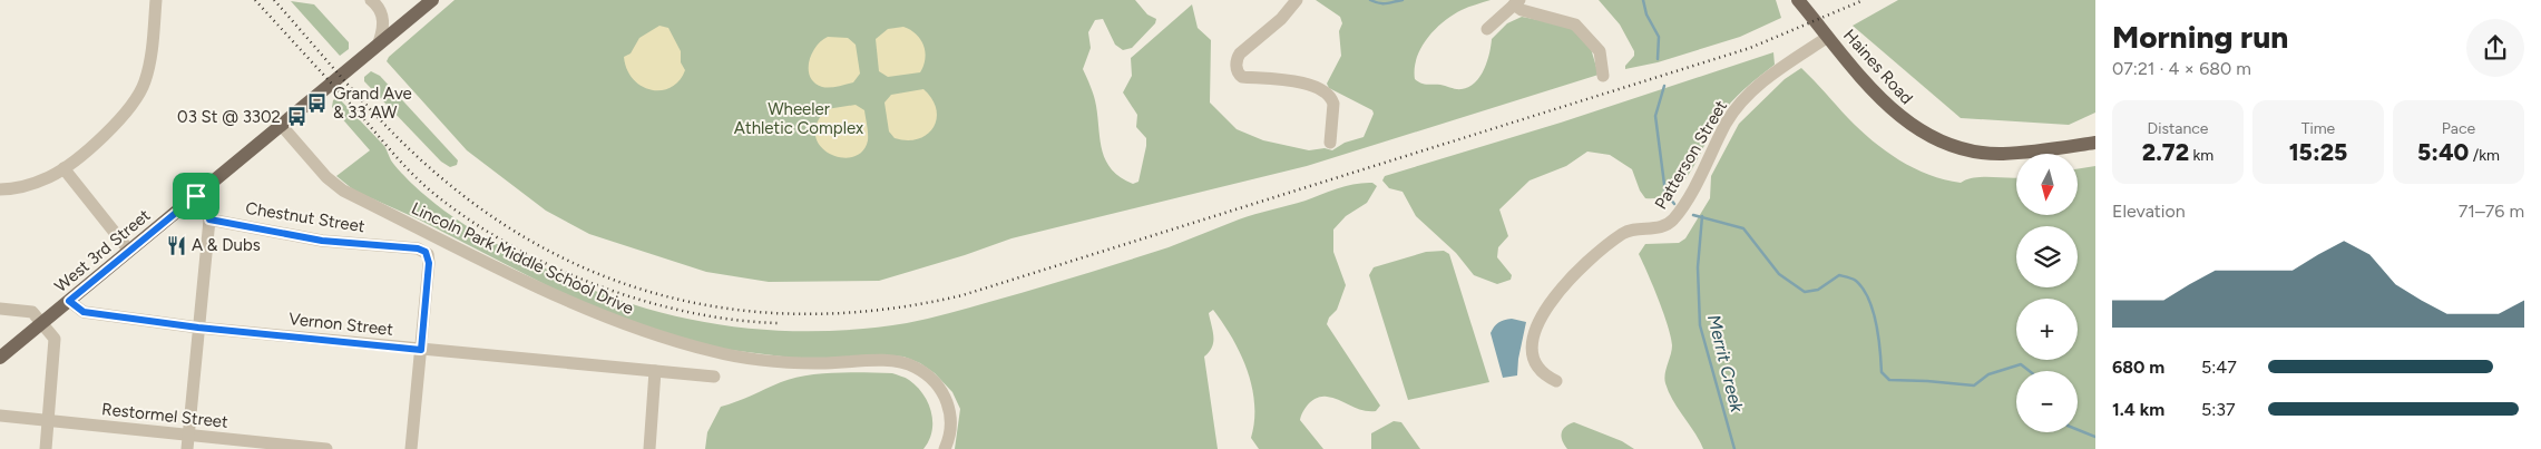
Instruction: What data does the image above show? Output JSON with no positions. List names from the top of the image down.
{
  "streets": {
    "main road": ["Haines Road", "West 3rd Street"],
    "street": [
      "Patterson Street",
      "Chestnut Street",
      "Lincoln Park Middle School Drive",
      "Vernon Street",
      "Restormel Street"
    ]
  },
  "crossings": [
    ["Haines Road", "Patterson Street"],
    ["Chestnut Street", "Vernon Street"],
    ["West 3rd Street", "Lincoln Park Middle School Drive"],
    ["West 3rd Street", "Vernon Street"]
  ],
  "water": ["Merrit Creek"],
  "parks": ["Wheeler Athletic Complex"],
  "places": {
    "bus stop": ["Grand Ave & 33 AW", "03 St @ 3302"],
    "restaurant": ["A & Dubs"]
  },
  "north": "bottom",
  "page": {
    "heading": ["Morning run", "07:21 · 4 × 680 m"],
    "stats": [
      ["Distance", "2.72 km"],
      ["Time", "15:25"],
      ["Pace", "5:40 /km"]
    ],
    "map_buttons": ["+", "−"],
    "chart": ["Elevation", "71–76 m"],
    "list": [
      {
        "name": "680 m",
        "note": "5:47"
      },
      {
        "name": "1.4 km",
        "note": "5:37"
      }
    ]
  }
}
